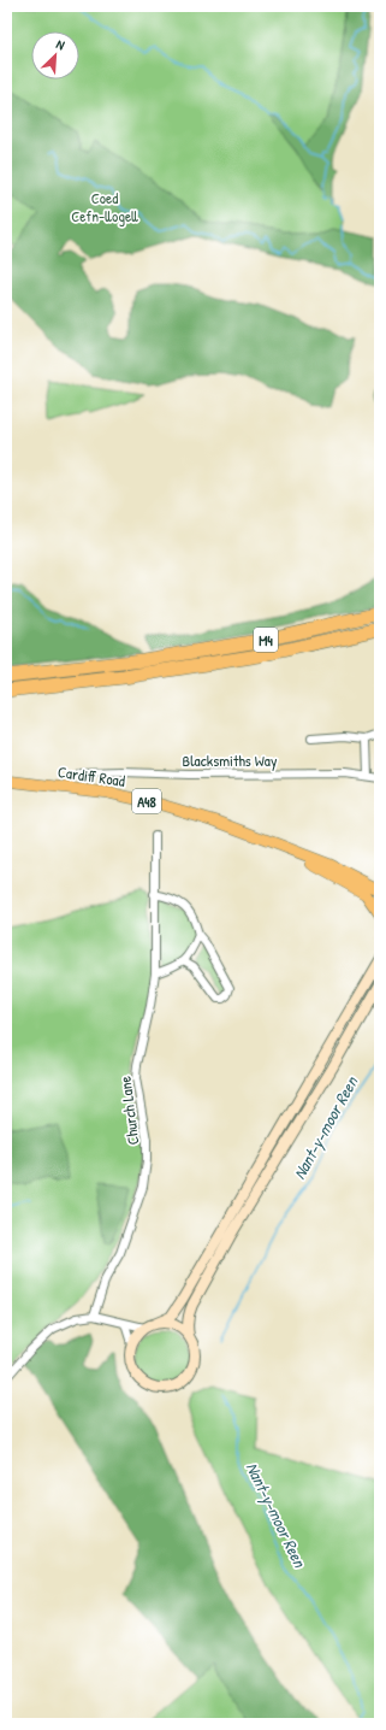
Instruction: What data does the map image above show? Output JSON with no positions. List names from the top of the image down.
{
  "streets": {
    "highway": ["M4"],
    "main road": ["Cardiff Road", "A48"],
    "street": ["Blacksmiths Way", "Church Lane"]
  },
  "water": ["Nant-y-moor Reen"],
  "parks": ["Coed Cefn-llogell"],
  "north": "top right"
}
